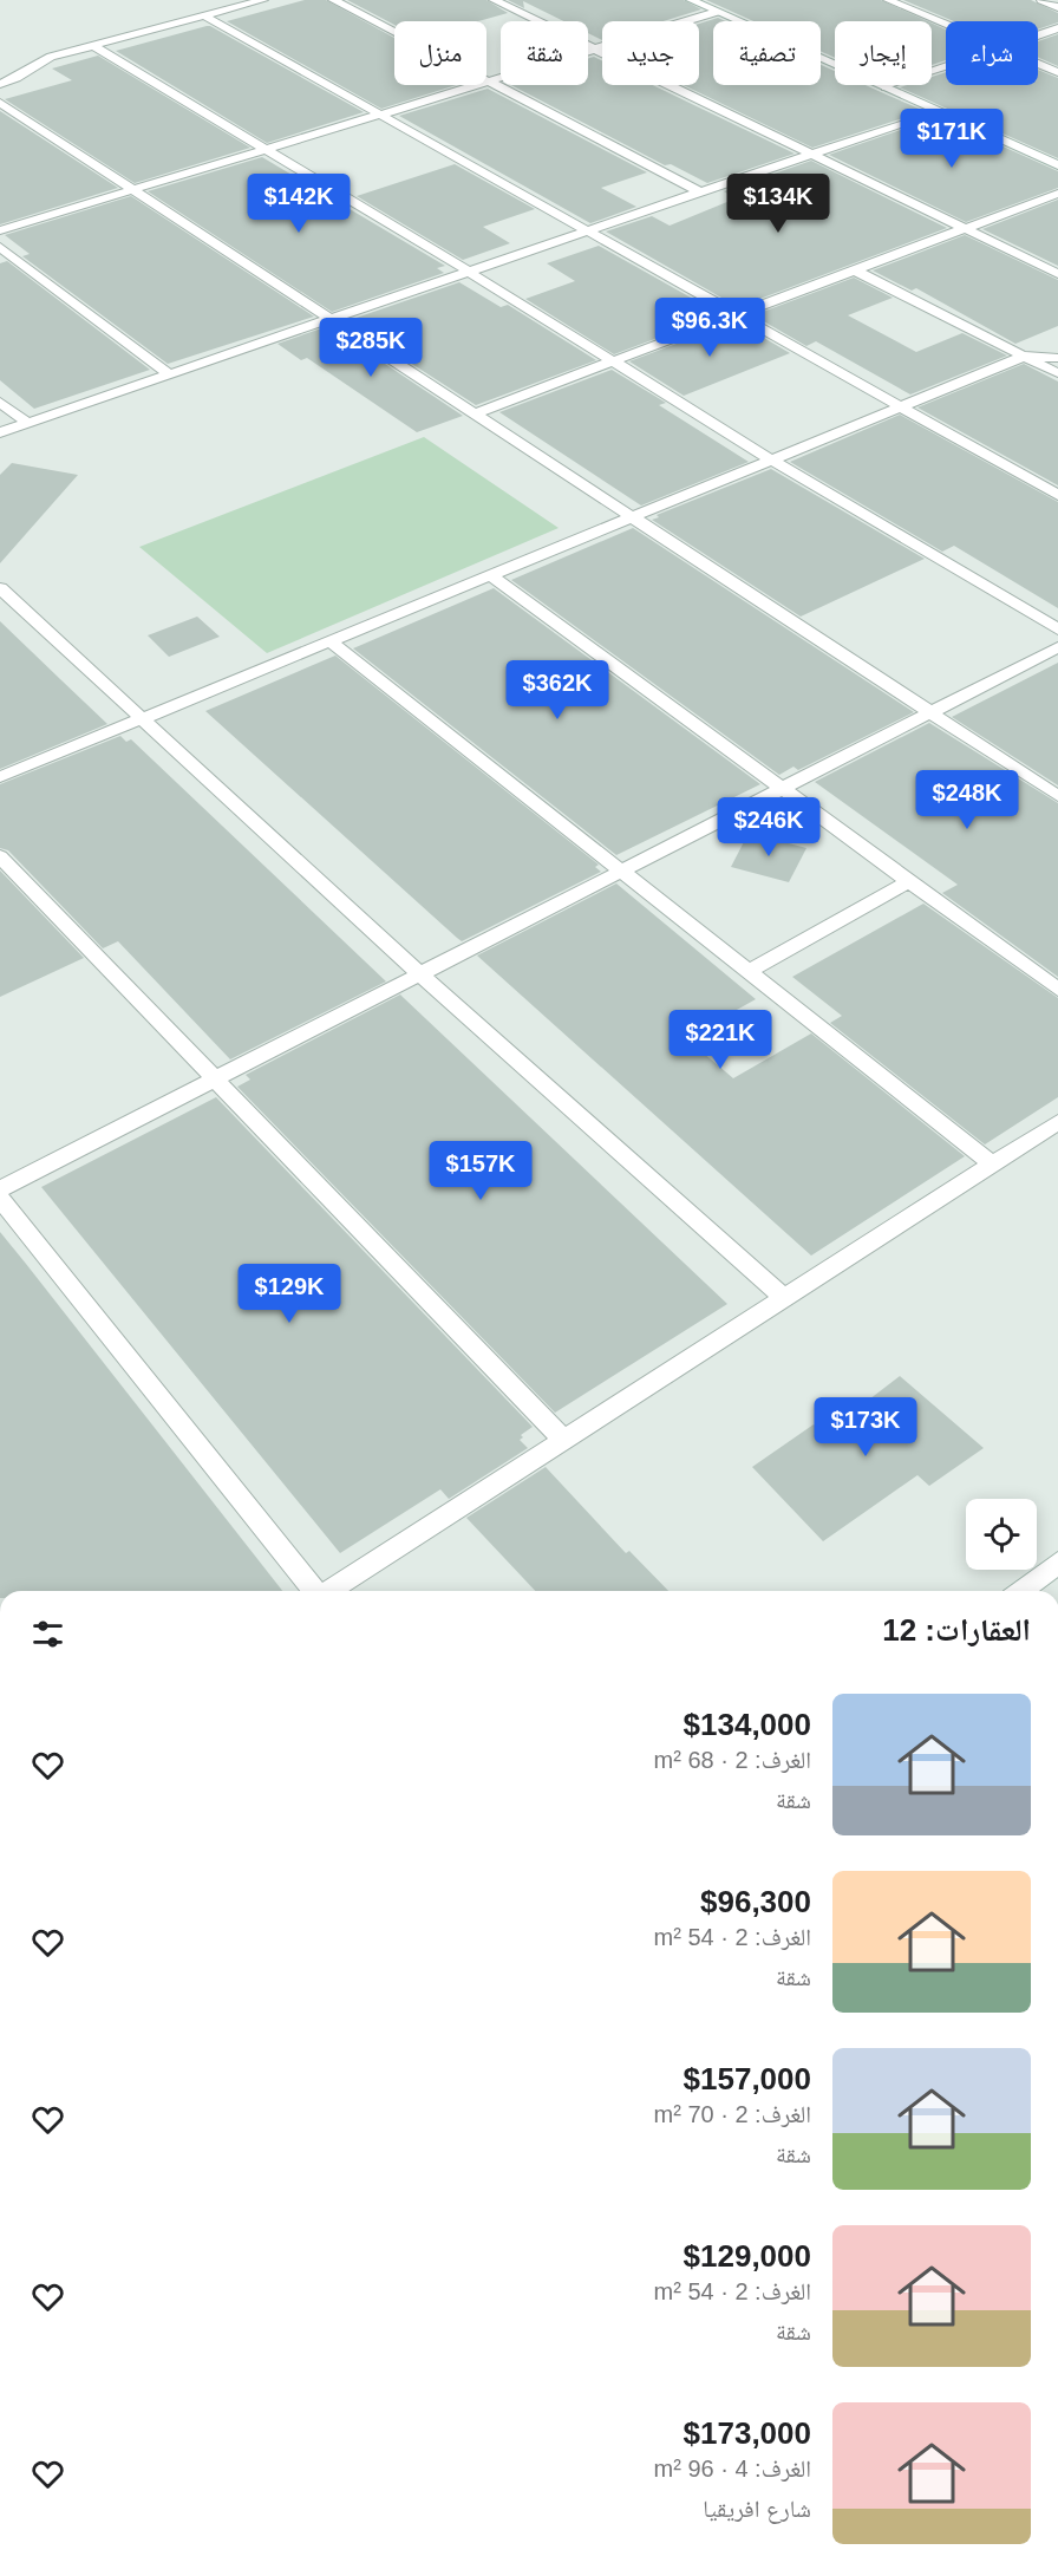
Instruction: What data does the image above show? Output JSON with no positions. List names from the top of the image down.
{
  "page": {
    "chip": [
      "شراء",
      "إيجار",
      "تصفية",
      "جديد",
      "شقة",
      "منزل"
    ],
    "price": [
      "$171K",
      "$142K",
      "$134K",
      "$96.3K",
      "$285K",
      "$362K",
      "$248K",
      "$246K",
      "$221K",
      "$157K",
      "$129K",
      "$173K"
    ],
    "heading": "العقارات: 12",
    "list": [
      {
        "name": "$134,000",
        "note": "الغرف: 2 · 68 m² · شقة"
      },
      {
        "name": "$96,300",
        "note": "الغرف: 2 · 54 m² · شقة"
      },
      {
        "name": "$157,000",
        "note": "الغرف: 2 · 70 m² · شقة"
      },
      {
        "name": "$129,000",
        "note": "الغرف: 2 · 54 m² · شقة"
      },
      {
        "name": "$173,000",
        "note": "الغرف: 4 · 96 m² · شارع افريقيا"
      }
    ]
  }
}
